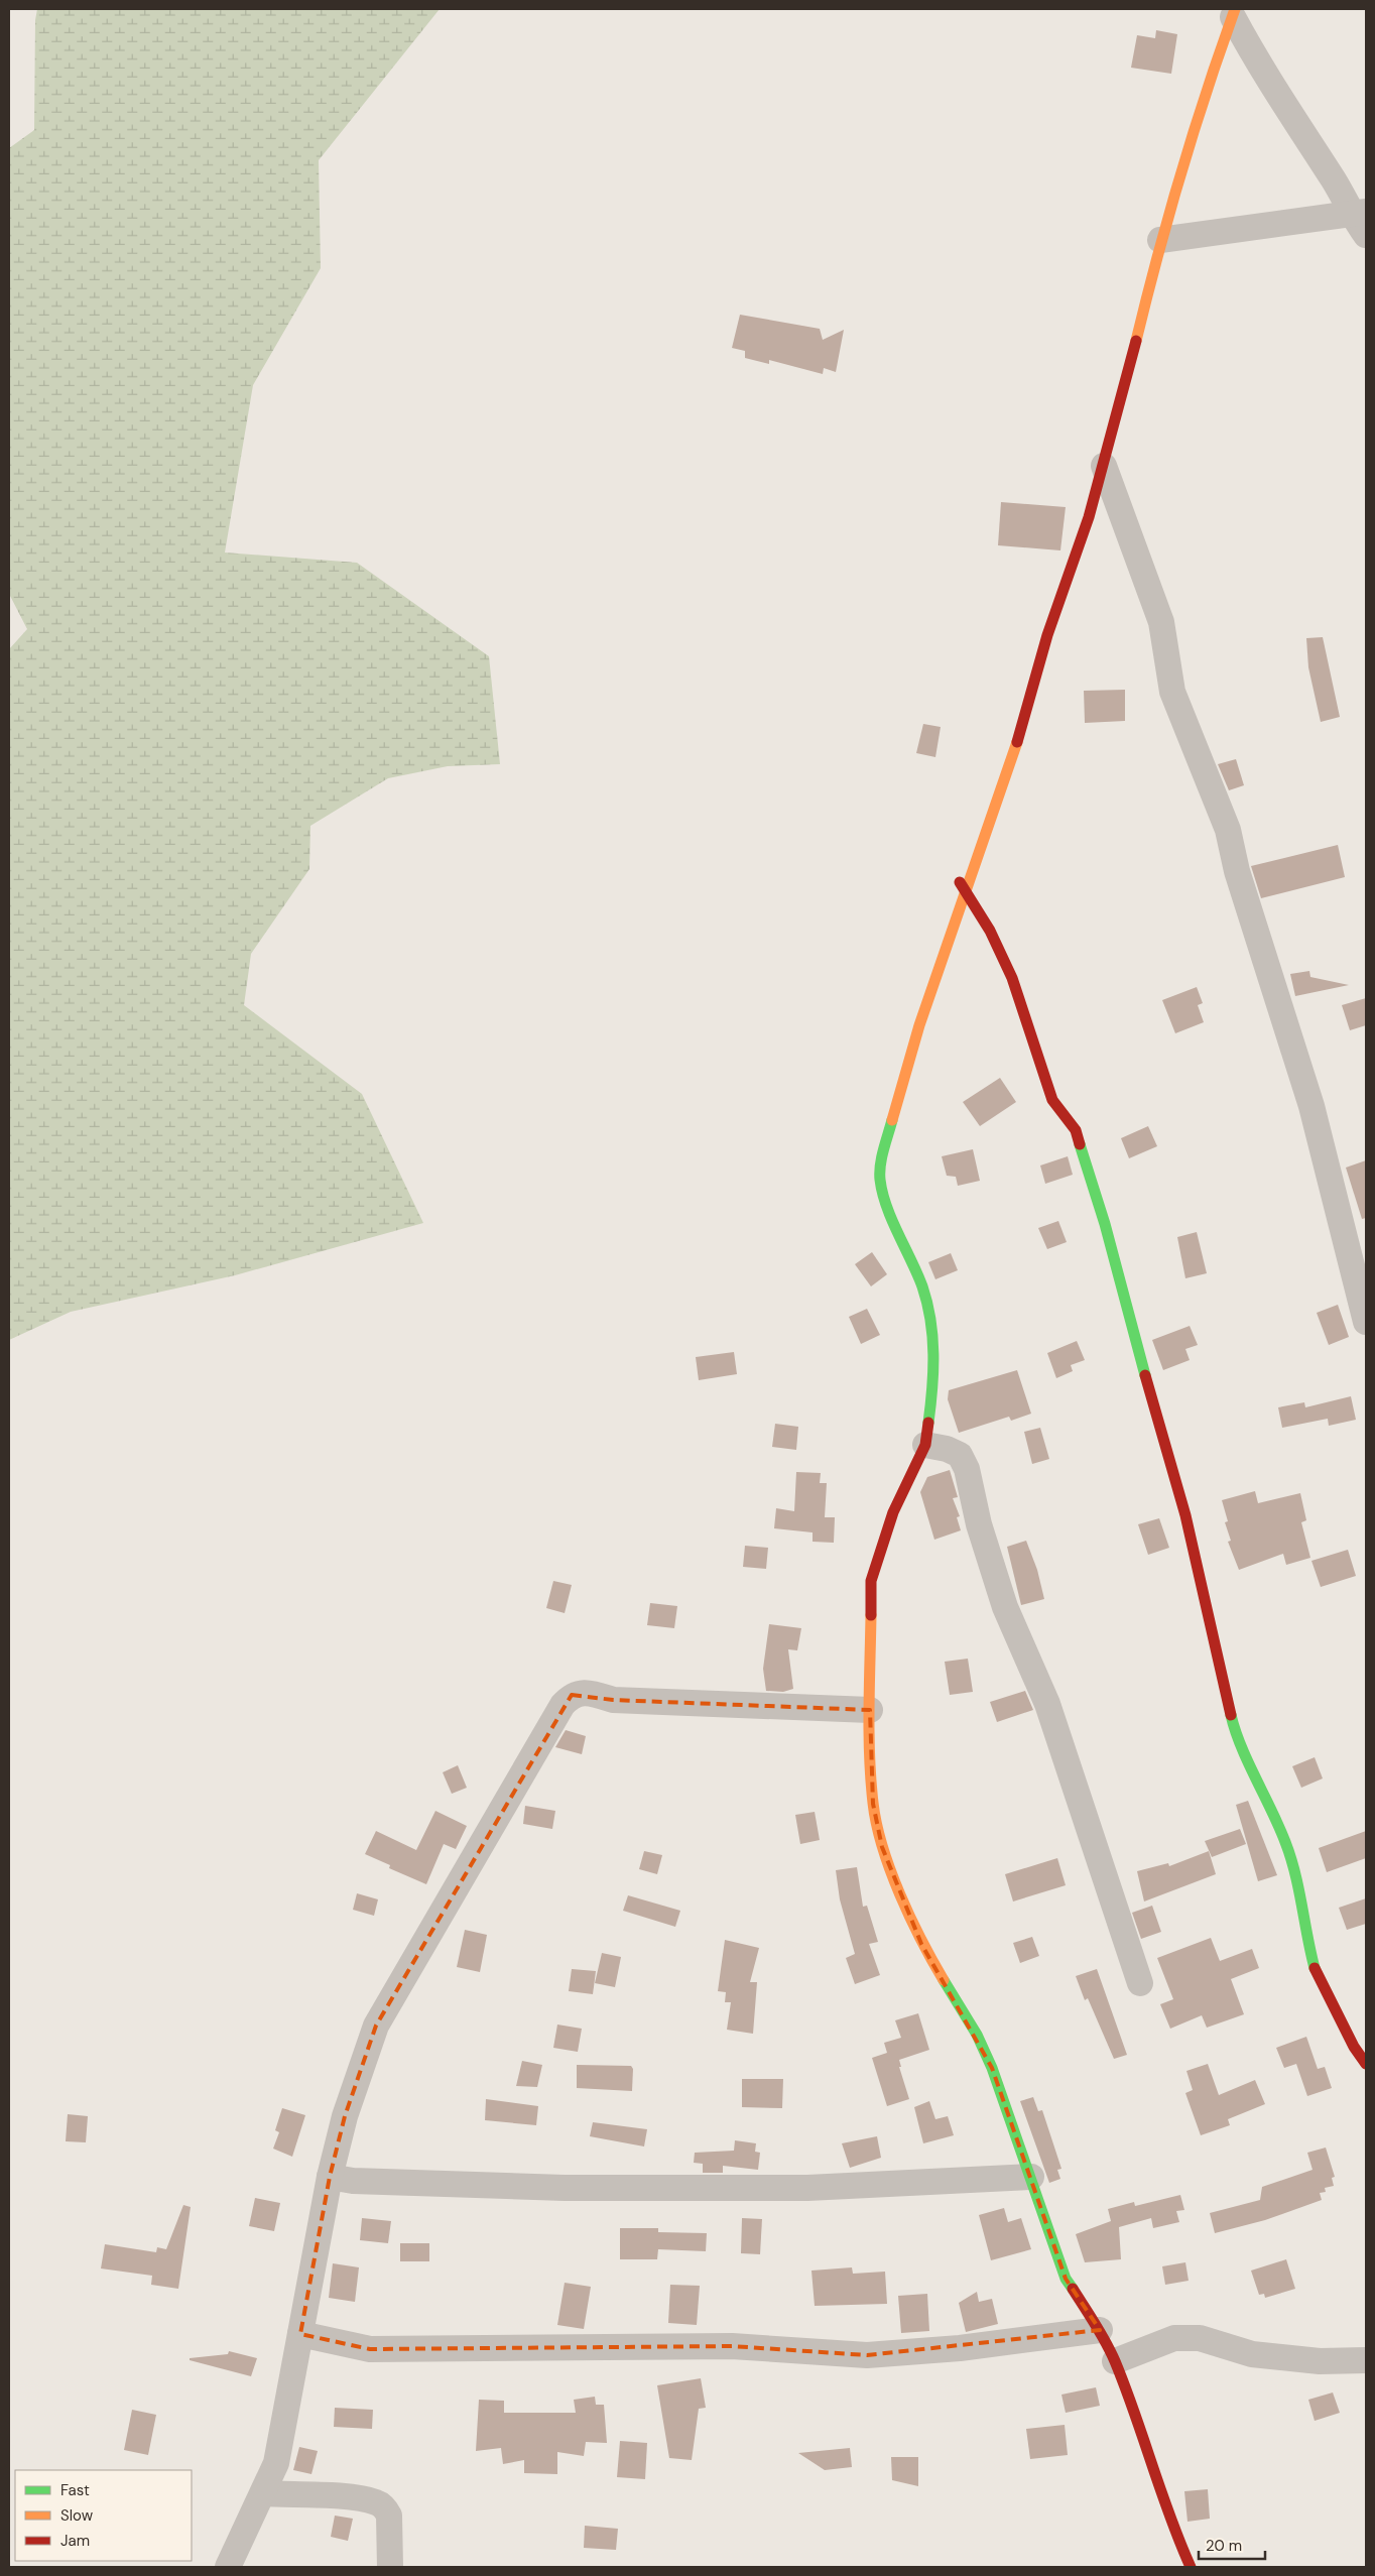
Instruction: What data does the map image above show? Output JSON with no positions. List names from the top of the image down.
{
  "legend": ["Fast", "Slow", "Jam"],
  "scale_bar": "20 m"
}
